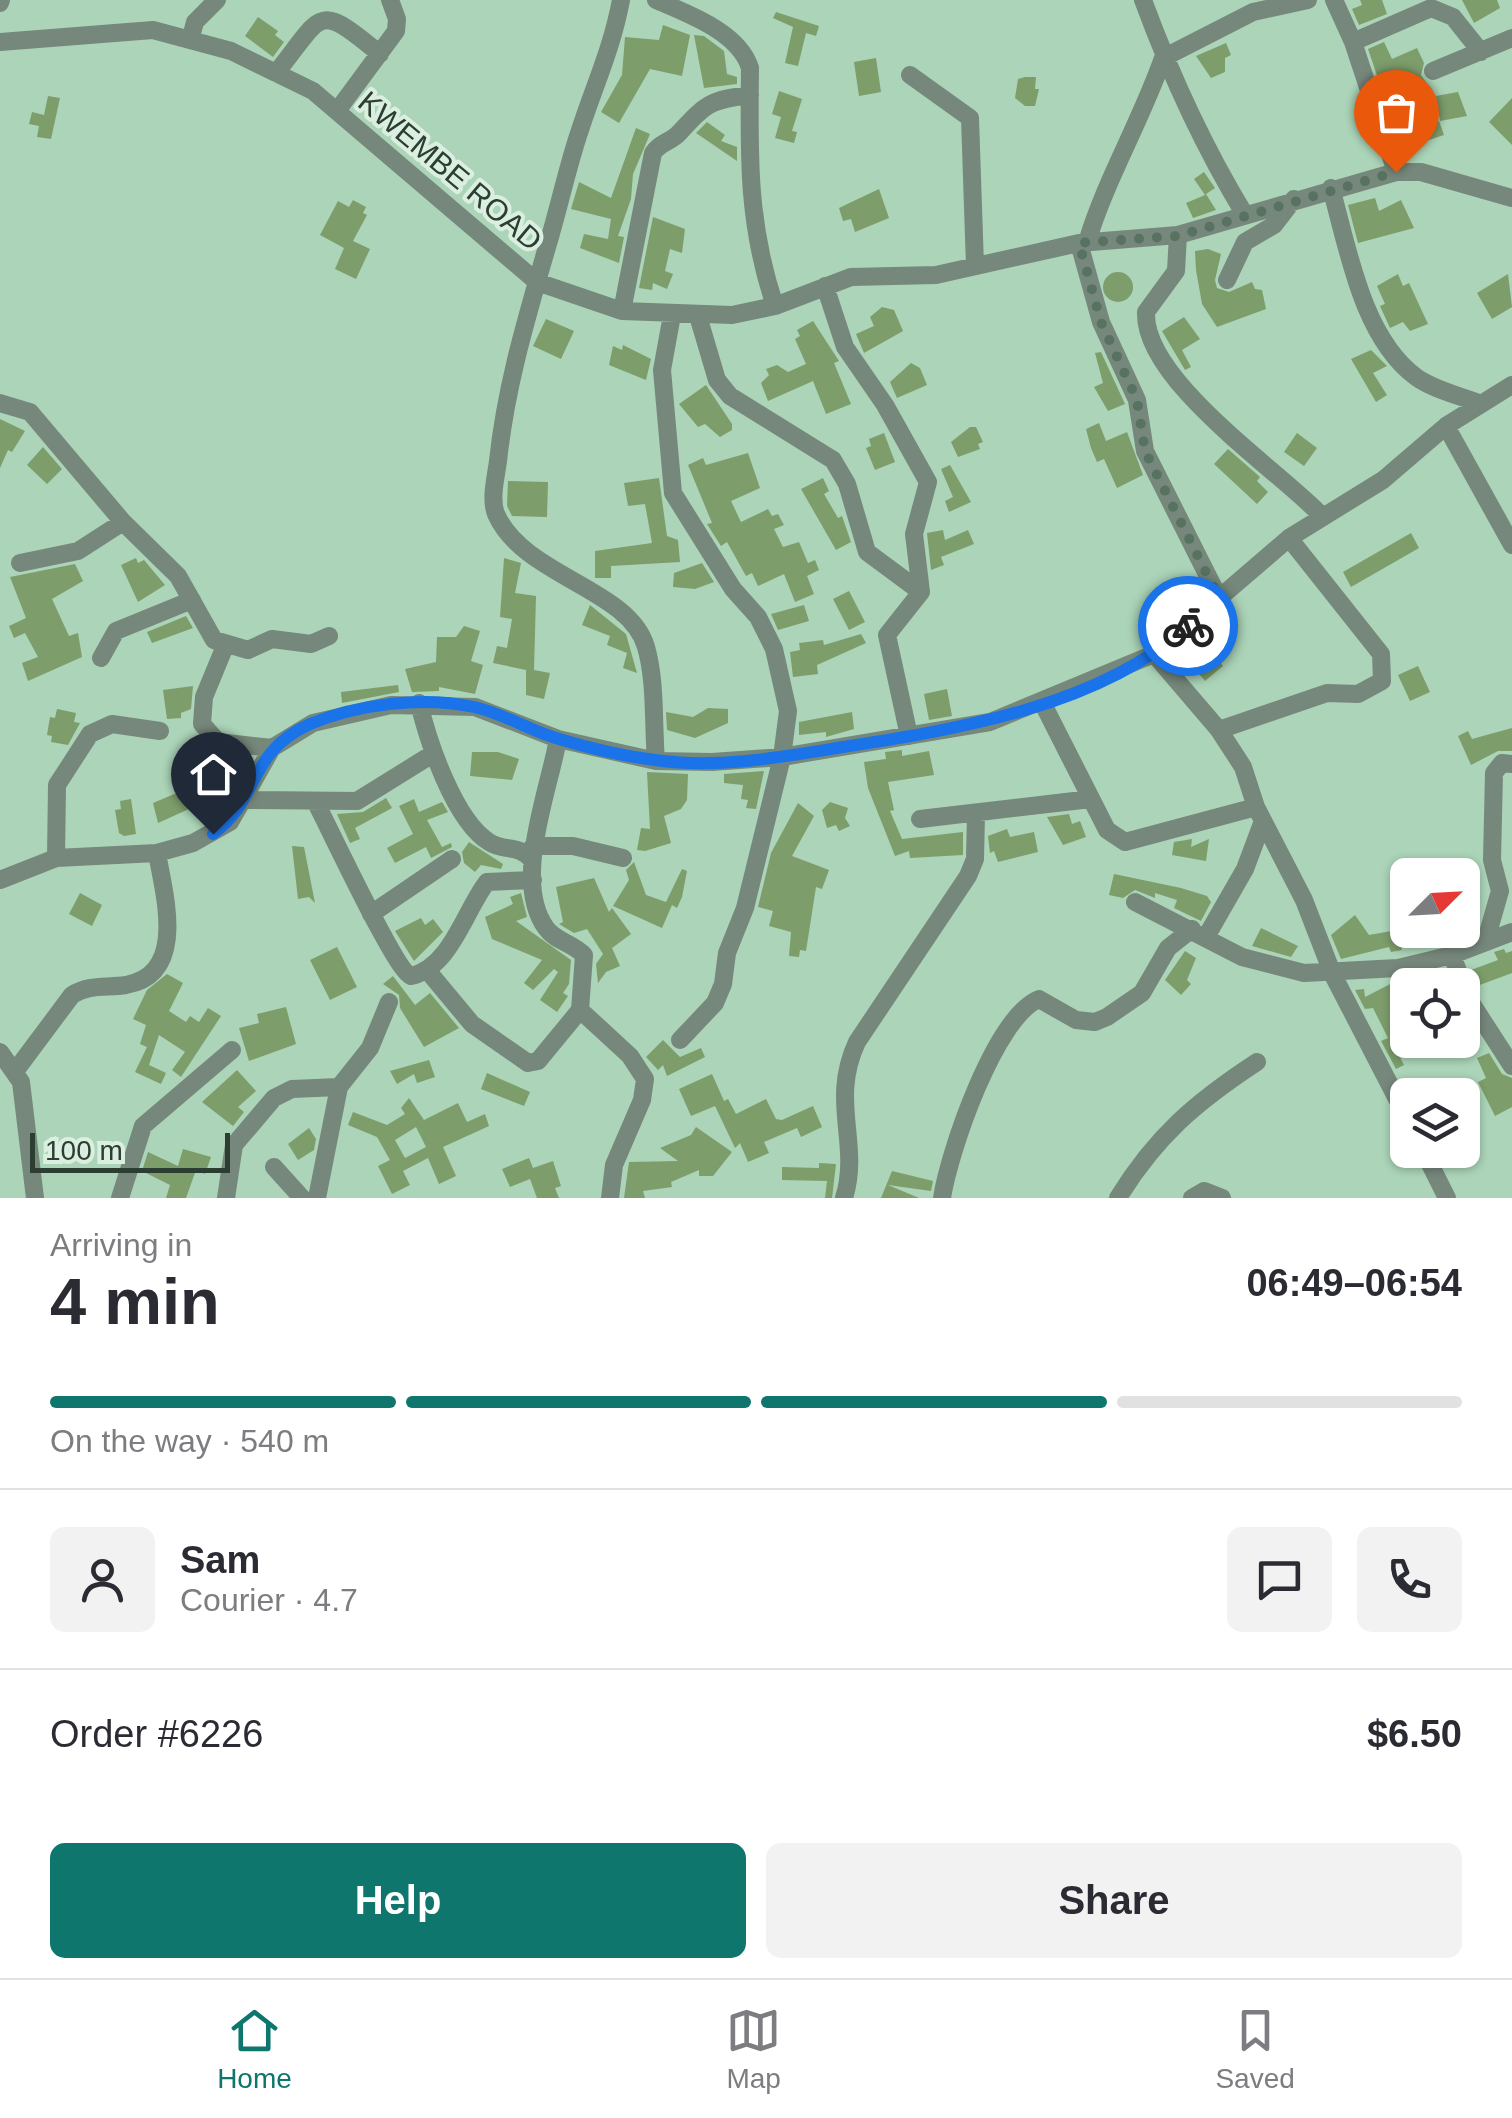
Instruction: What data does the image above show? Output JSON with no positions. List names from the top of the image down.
{
  "streets": {
    "street": ["KWEMBE ROAD"]
  },
  "scale_bar": "100 m",
  "north": "top right",
  "page": {
    "scale": "100 m",
    "heading": ["4 min", "Arriving in", "06:49–06:54"],
    "panel": [
      "Sam",
      "Courier · 4.7",
      "Order #6226",
      "$6.50"
    ],
    "bar": "On the way · 540 m",
    "buttons": ["Help", "Share"],
    "tabs": ["Home", "Map", "Saved"]
  }
}
